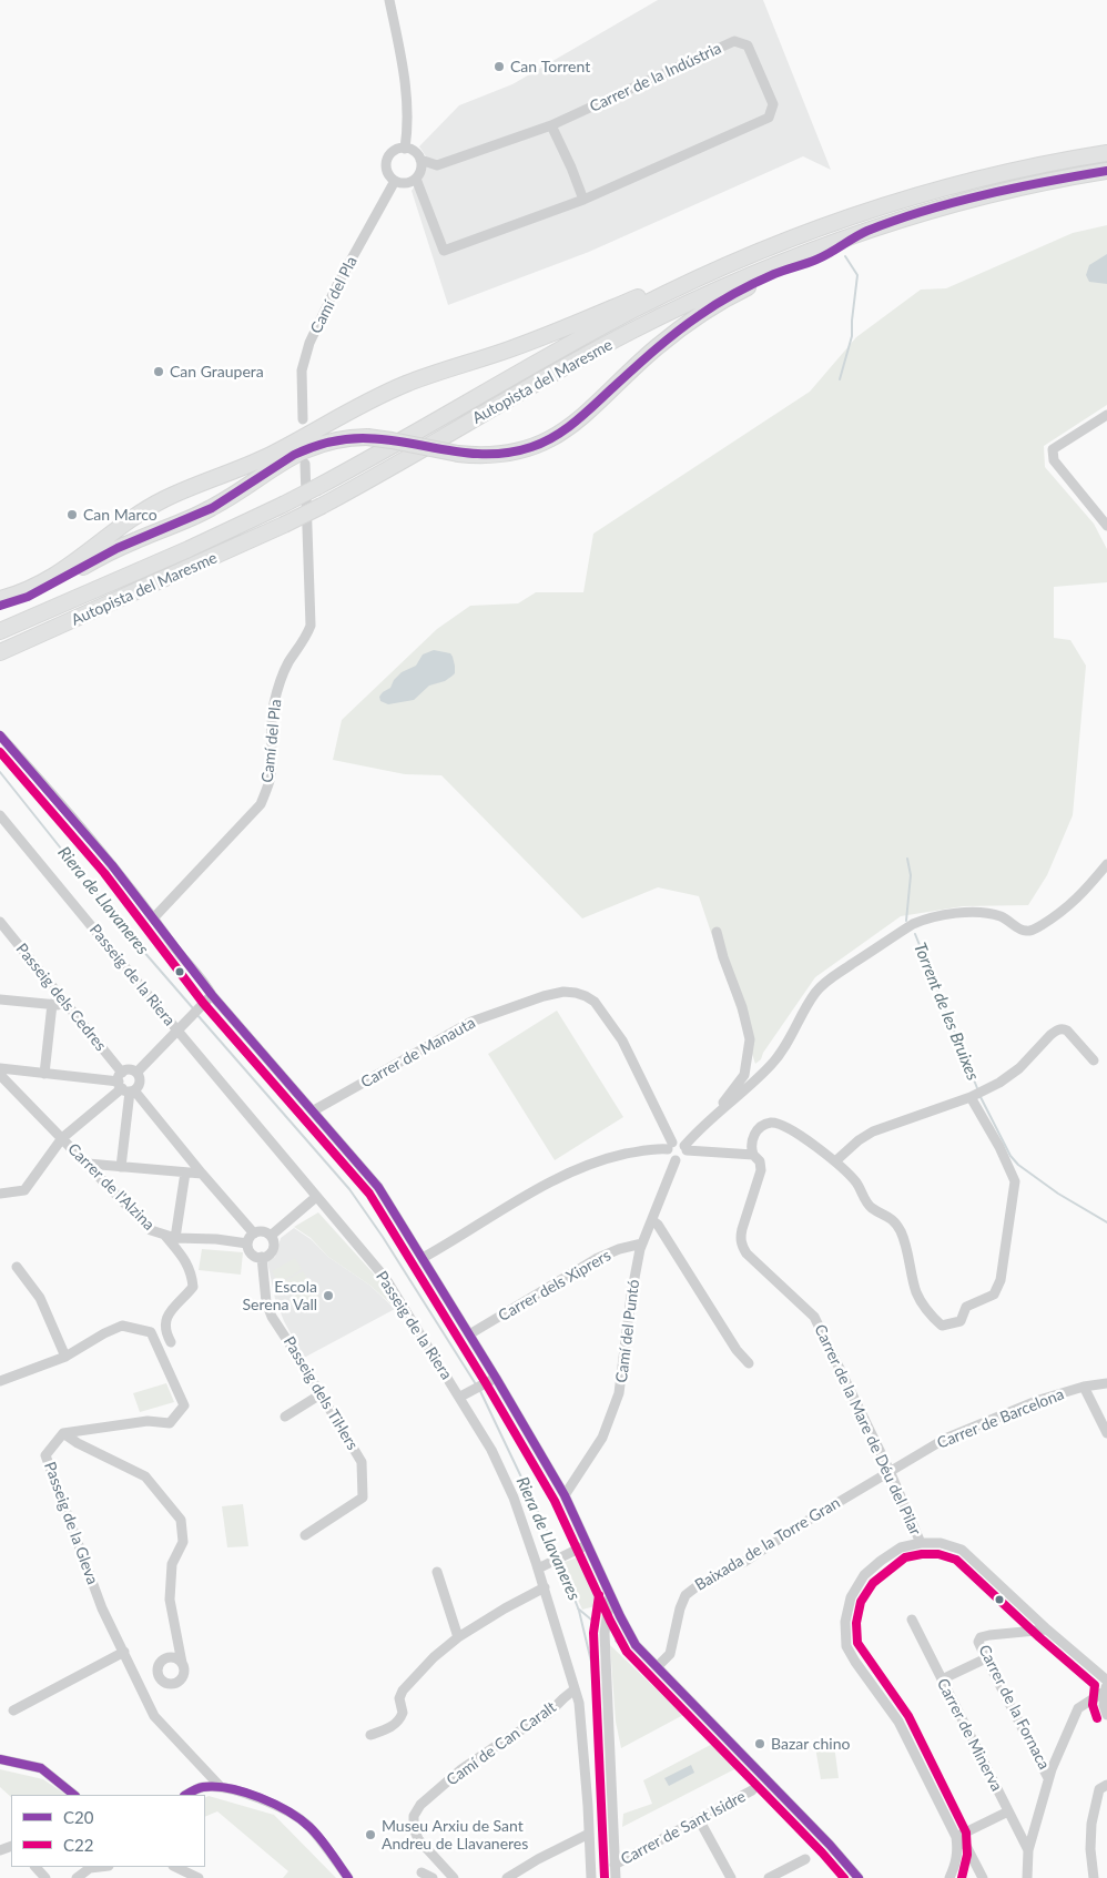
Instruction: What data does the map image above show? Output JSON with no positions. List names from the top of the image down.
{
  "streets": {
    "highway": ["Autopista del Maresme"],
    "street": [
      "Carrer de la Indústria",
      "Camí del Pla",
      "Passeig de la Riera",
      "Passeig dels Cedres",
      "Carrer de Manauta",
      "Carrer de l'Alzina",
      "Carrer dels Xiprers",
      "Camí del Puntó",
      "Passeig dels Til·lers",
      "Carrer de Barcelona",
      "Carrer de la Mare de Déu del Pilar",
      "Passeig de la Gleva",
      "Baixada de la Torre Gran",
      "Carrer de la Fornaca",
      "Carrer de Minerva",
      "Camí de Can Caralt",
      "Carrer de Sant Isidre"
    ]
  },
  "crossings": [
    ["Carrer de la Indústria", "Camí del Pla"],
    ["Passeig de la Riera", "Camí de Can Caralt"],
    ["Passeig dels Cedres", "Carrer de l'Alzina"],
    ["Passeig dels Cedres", "Passeig dels Til·lers"],
    ["Carrer de Manauta", "Camí del Puntó"],
    ["Carrer de l'Alzina", "Passeig dels Til·lers"],
    ["Carrer dels Xiprers", "Camí del Puntó"],
    ["Carrer de Barcelona", "Carrer de la Mare de Déu del Pilar"],
    ["Carrer de Barcelona", "Baixada de la Torre Gran"],
    ["Carrer de la Mare de Déu del Pilar", "Baixada de la Torre Gran"]
  ],
  "water": ["Riera de Llavaneres", "Torrent de les Bruixes"],
  "places": [
    "Can Torrent",
    "Can Graupera",
    "Can Marco",
    "Escola Serena Vall",
    "Bazar chino",
    "Museu Arxiu de Sant Andreu de Llavaneres"
  ],
  "lines": ["transit line C20", "transit line C22"],
  "legend": ["C20", "C22"]
}
